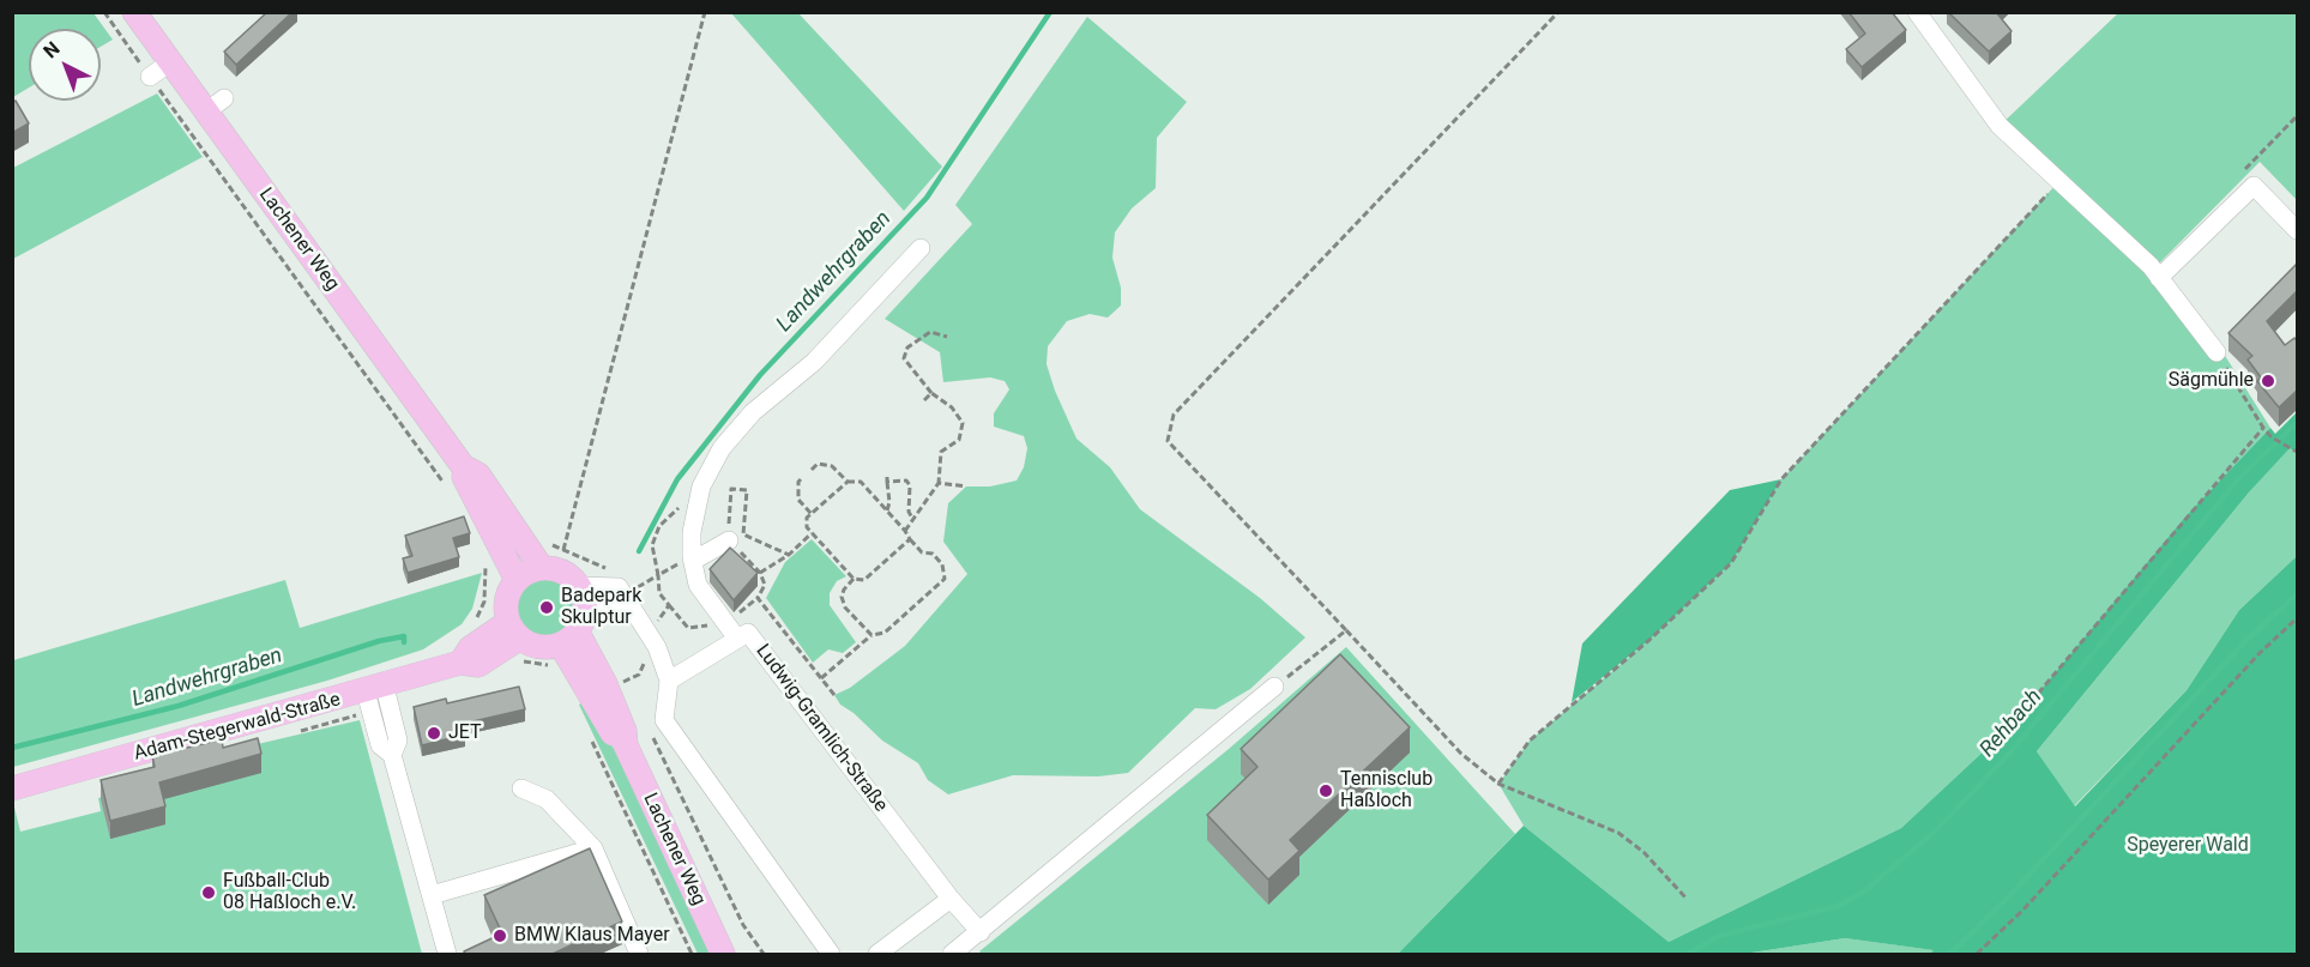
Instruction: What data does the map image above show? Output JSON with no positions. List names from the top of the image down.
{
  "streets": {
    "main road": ["Lachener Weg", "Adam-Stegerwald-Straße"],
    "street": ["Ludwig-Gramlich-Straße"]
  },
  "crossings": [
    ["Lachener Weg", "Adam-Stegerwald-Straße"]
  ],
  "water": ["Landwehrgraben", "Rehbach"],
  "parks": ["Speyerer Wald"],
  "places": [
    "Sägmühle",
    "Badepark Skulptur",
    "JET",
    "Tennisclub Haßloch",
    "Fußball-Club 08 Haßloch e.V.",
    "BMW Klaus Mayer"
  ],
  "north": "top left"
}
